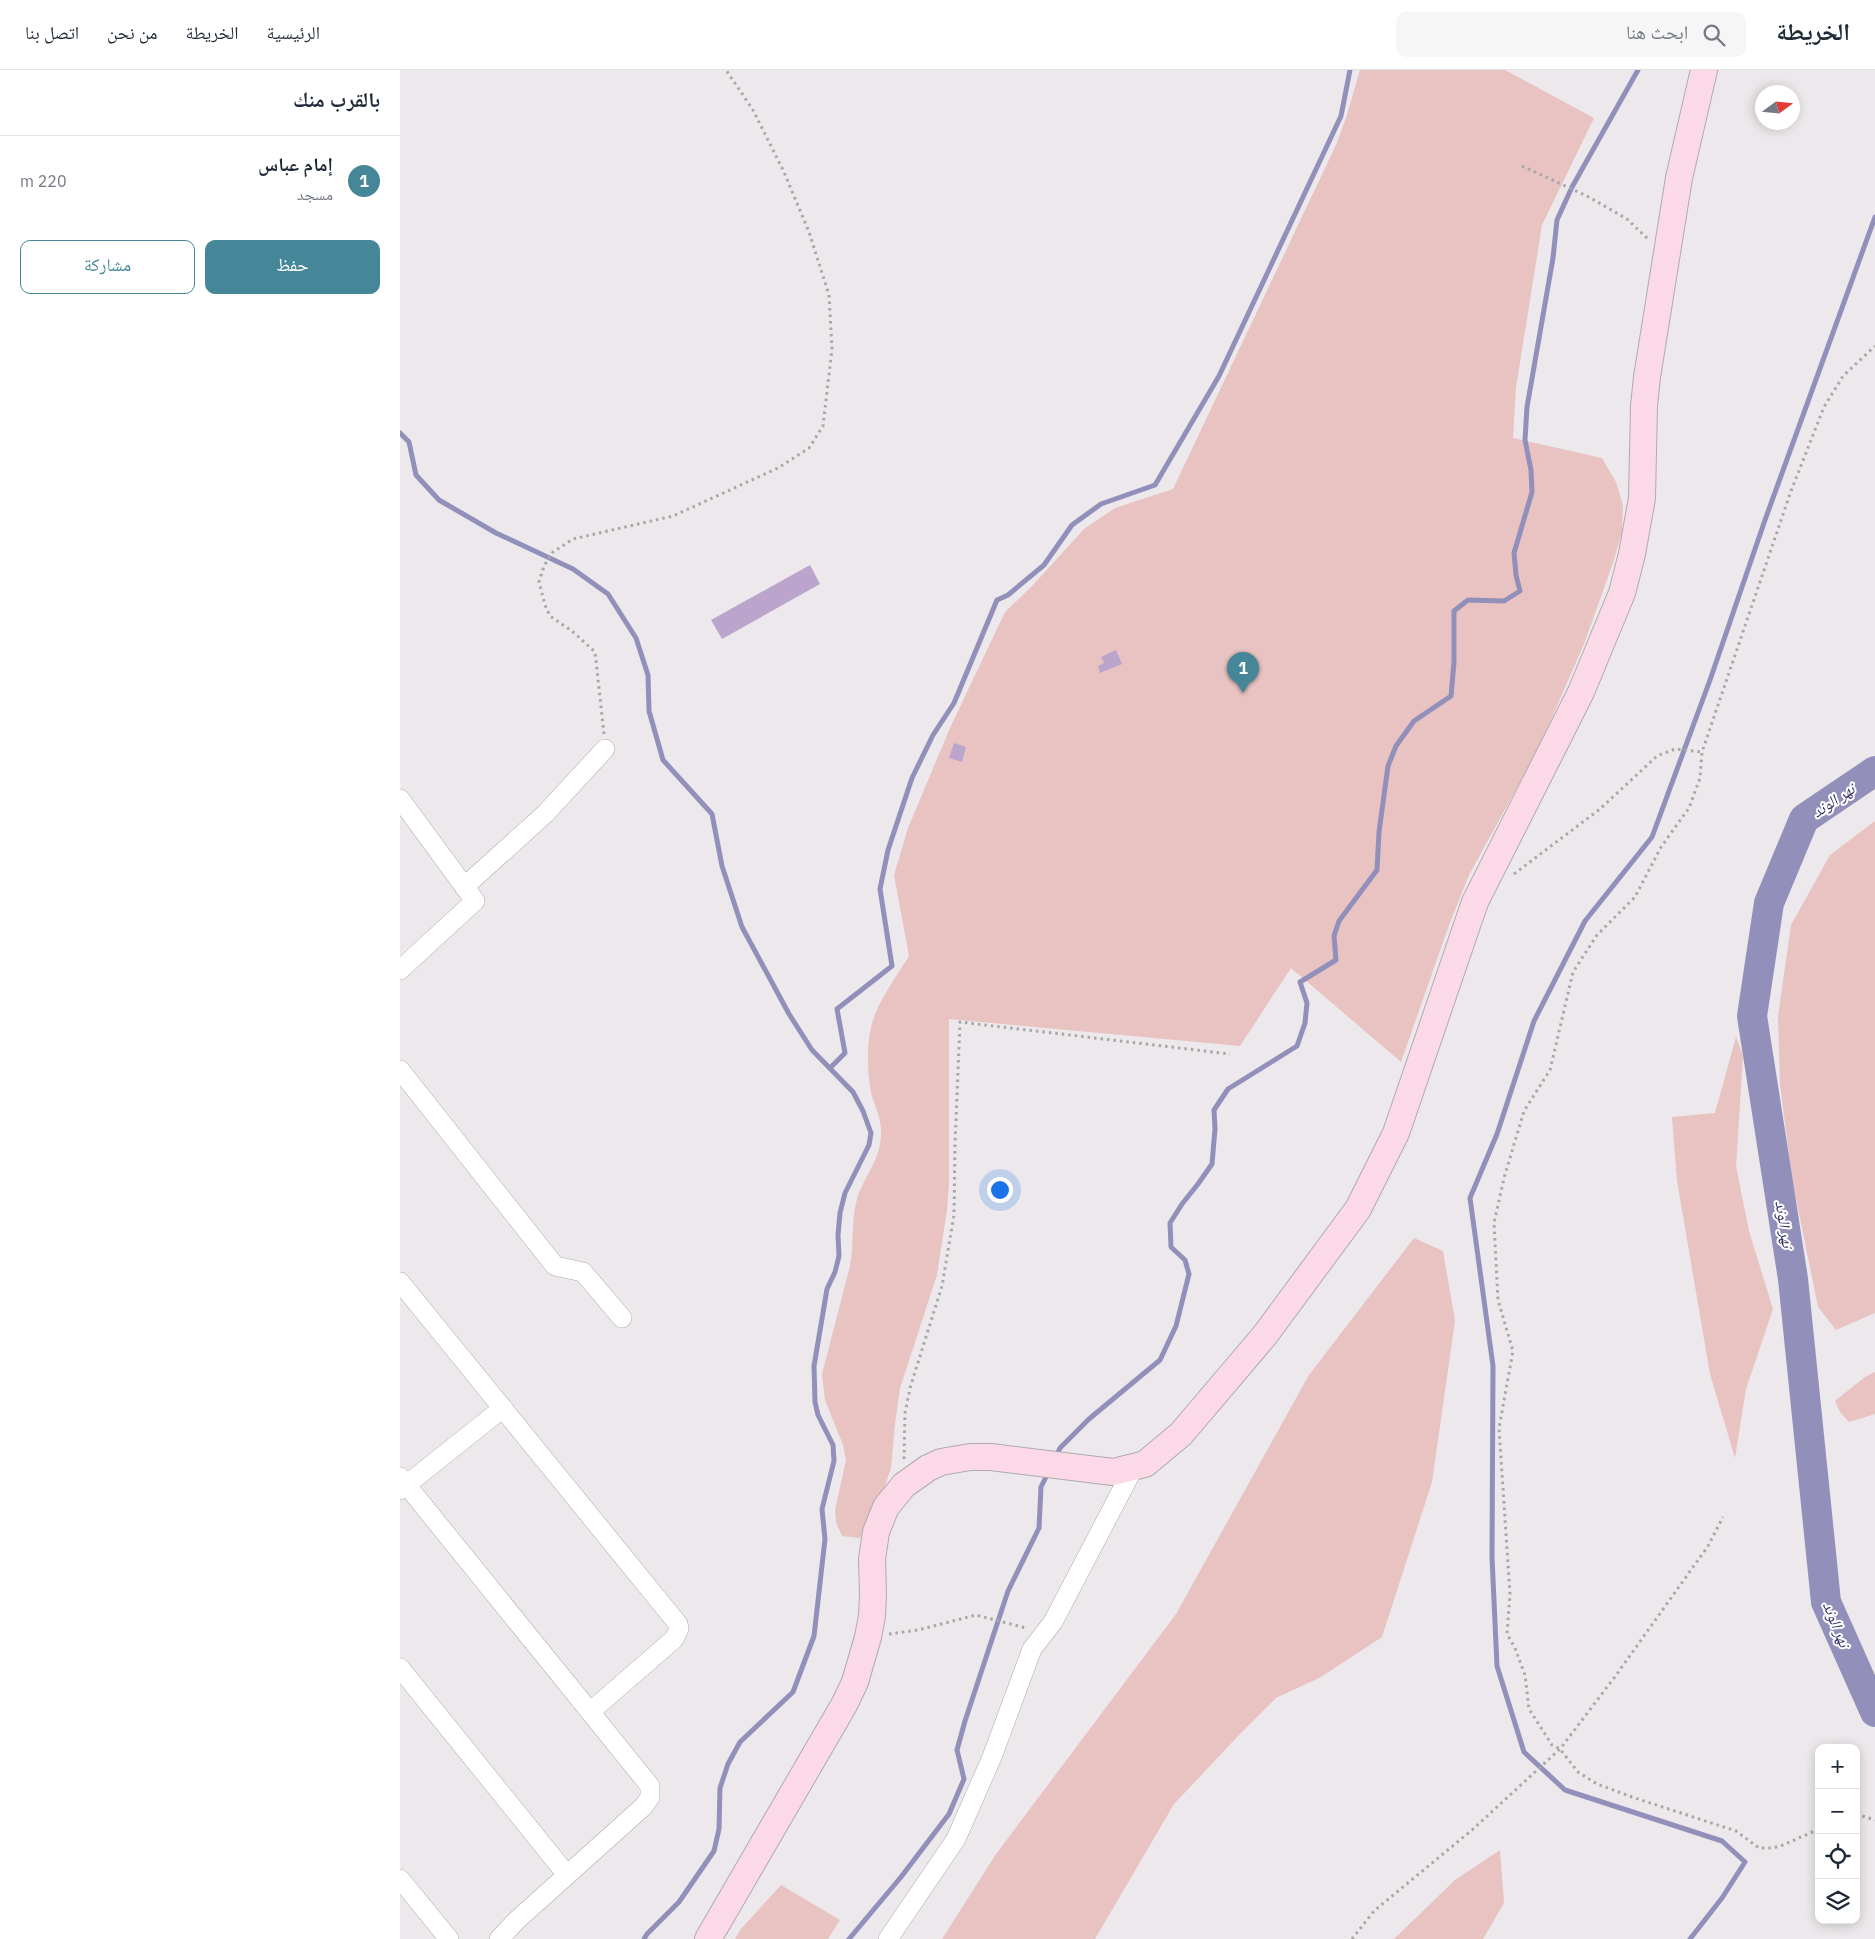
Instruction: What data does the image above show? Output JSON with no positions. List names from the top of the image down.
{
  "water": ["نهر الوند"],
  "north": "right",
  "page": {
    "header": "الخريطة",
    "search": "ابحث هنا",
    "nav": [
      "الرئيسية",
      "الخريطة",
      "من نحن",
      "اتصل بنا"
    ],
    "heading": "بالقرب منك",
    "list": [
      {
        "mark": "1",
        "name": "إمام عباس",
        "note": "مسجد",
        "value": "220 m"
      }
    ],
    "buttons": ["حفظ", "مشاركة"],
    "pins": "1",
    "map_buttons": ["+", "−"]
  }
}
